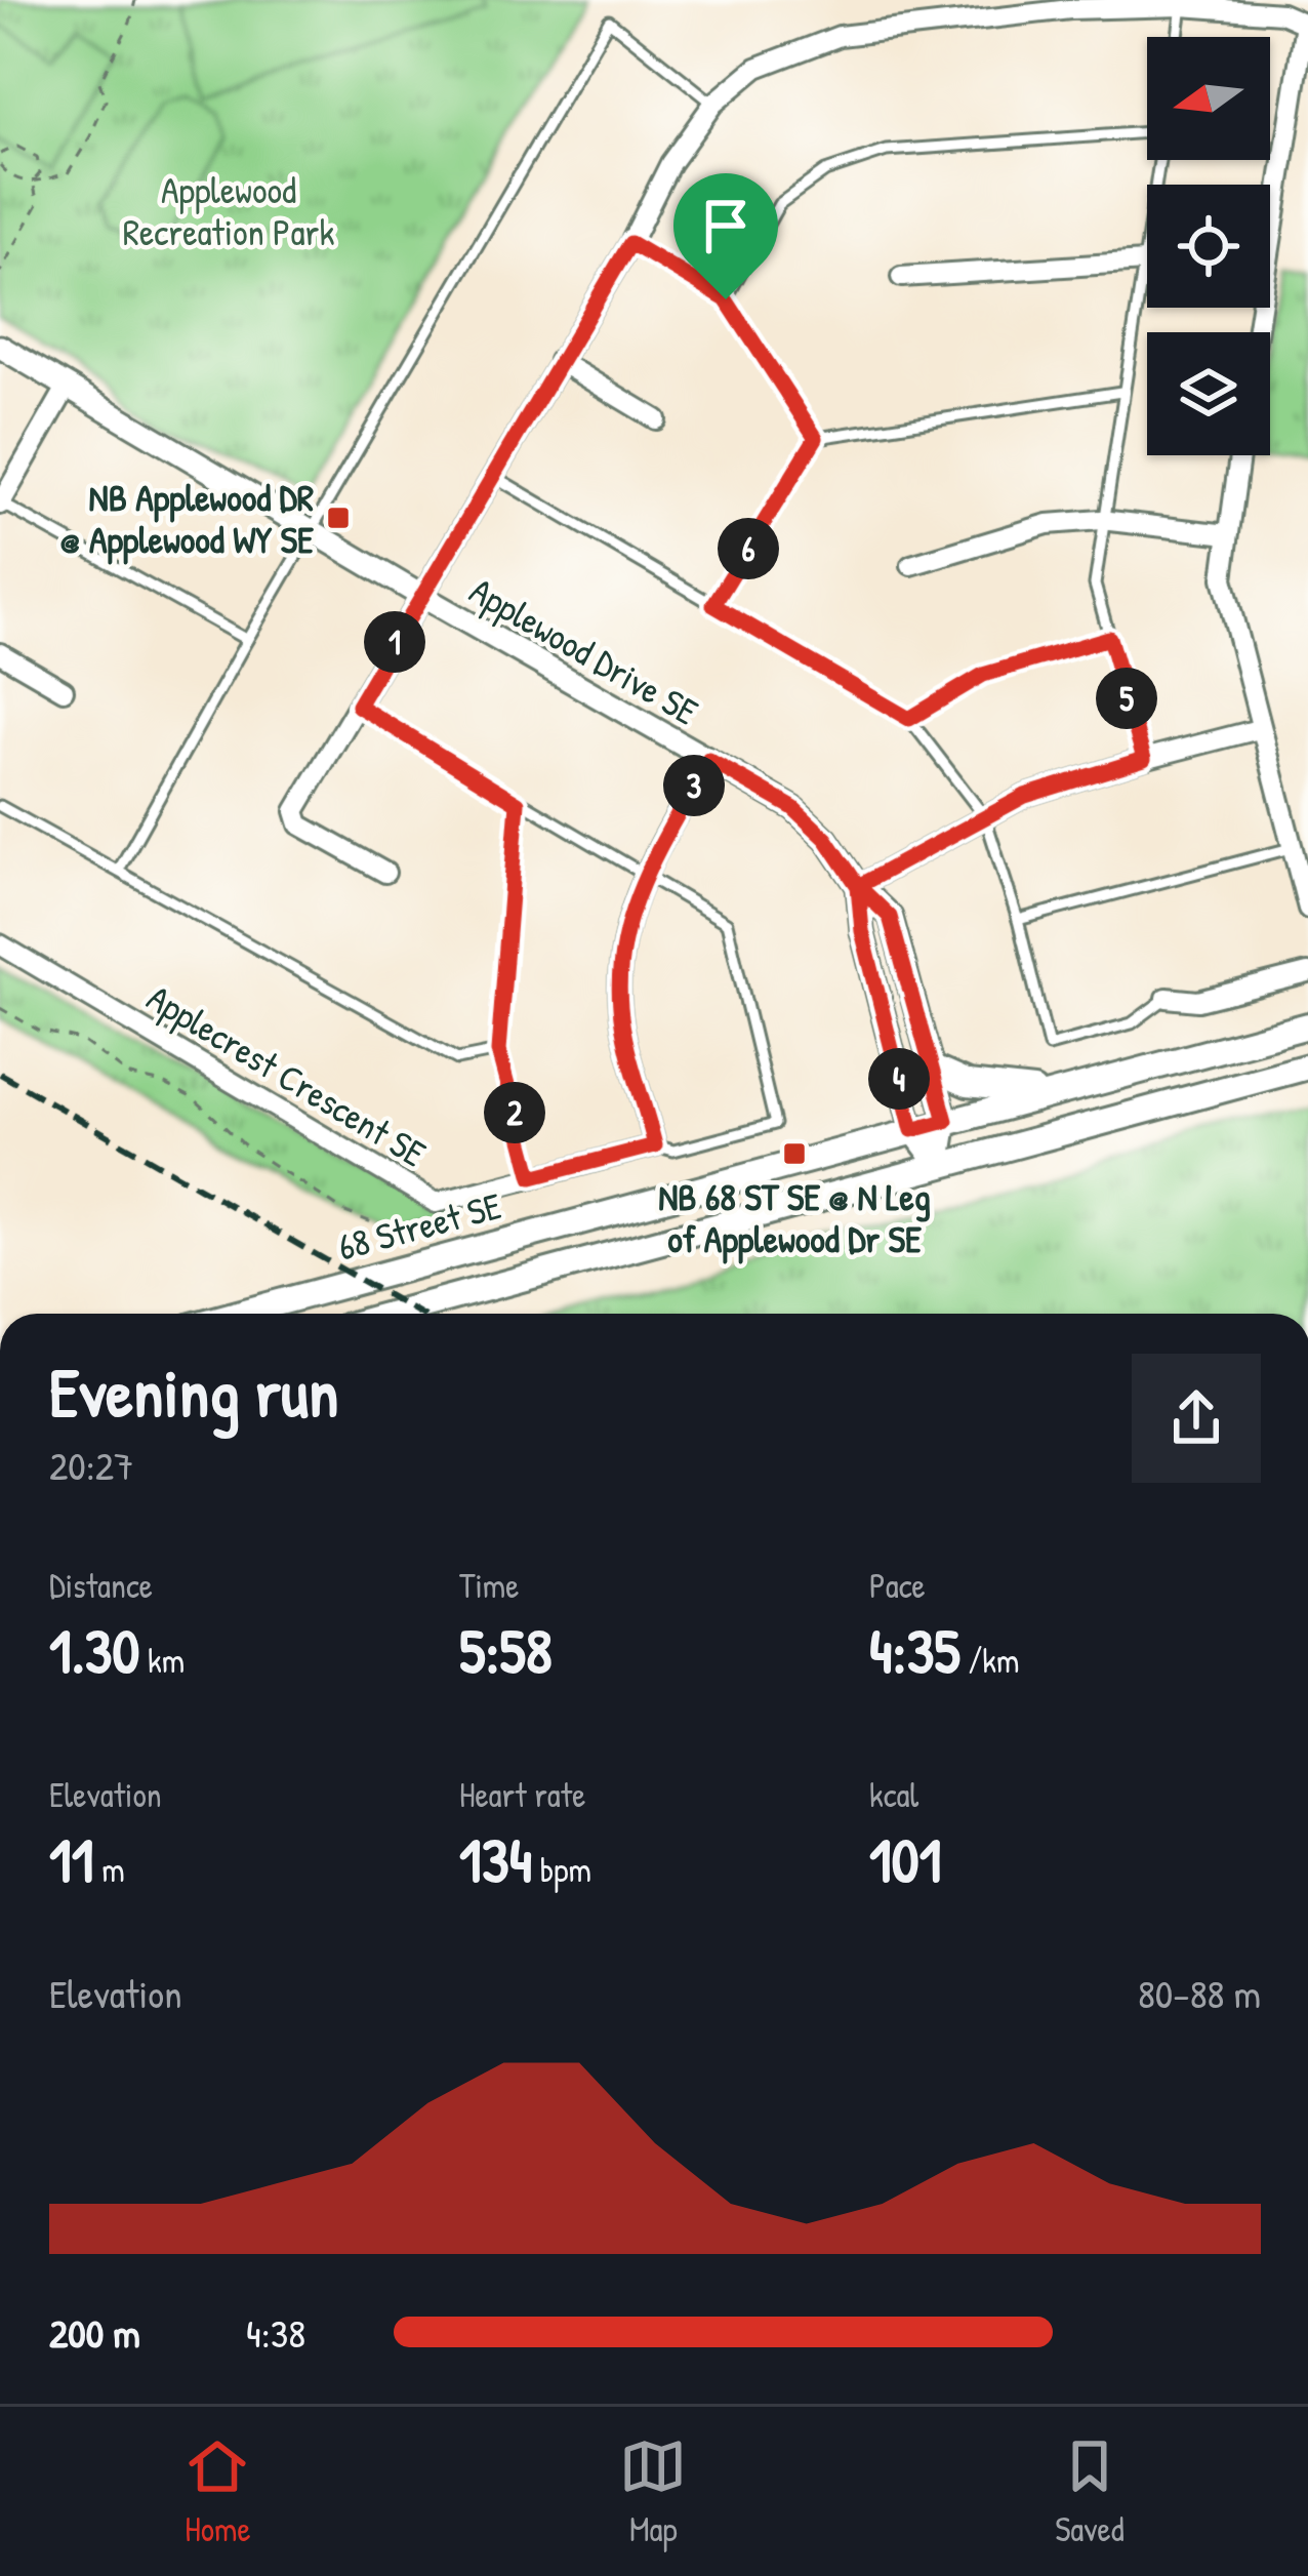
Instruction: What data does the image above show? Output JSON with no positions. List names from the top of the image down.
{
  "streets": {
    "main road": ["68 Street SE"],
    "street": ["Applewood Drive SE", "Applecrest Crescent SE"]
  },
  "crossings": [
    ["Applewood Drive SE", "68 Street SE"]
  ],
  "parks": ["Applewood Recreation Park"],
  "places": {
    "transit": ["NB Applewood DR @ Applewood WY SE", "NB 68 ST SE @ N Leg of Applewood Dr SE"]
  },
  "north": "left",
  "page": {
    "pins": [
      "6",
      "1",
      "5",
      "3",
      "4",
      "2"
    ],
    "heading": ["Evening run", "20:27"],
    "stats": [
      ["Distance", "1.30 km"],
      ["Time", "5:58"],
      ["Pace", "4:35 /km"],
      ["Elevation", "11 m"],
      ["Heart rate", "134 bpm"],
      ["kcal", "101"]
    ],
    "chart": ["Elevation", "80–88 m"],
    "list": [
      {
        "name": "200 m",
        "note": "4:38"
      }
    ],
    "tabs": ["Home", "Map", "Saved"]
  }
}
